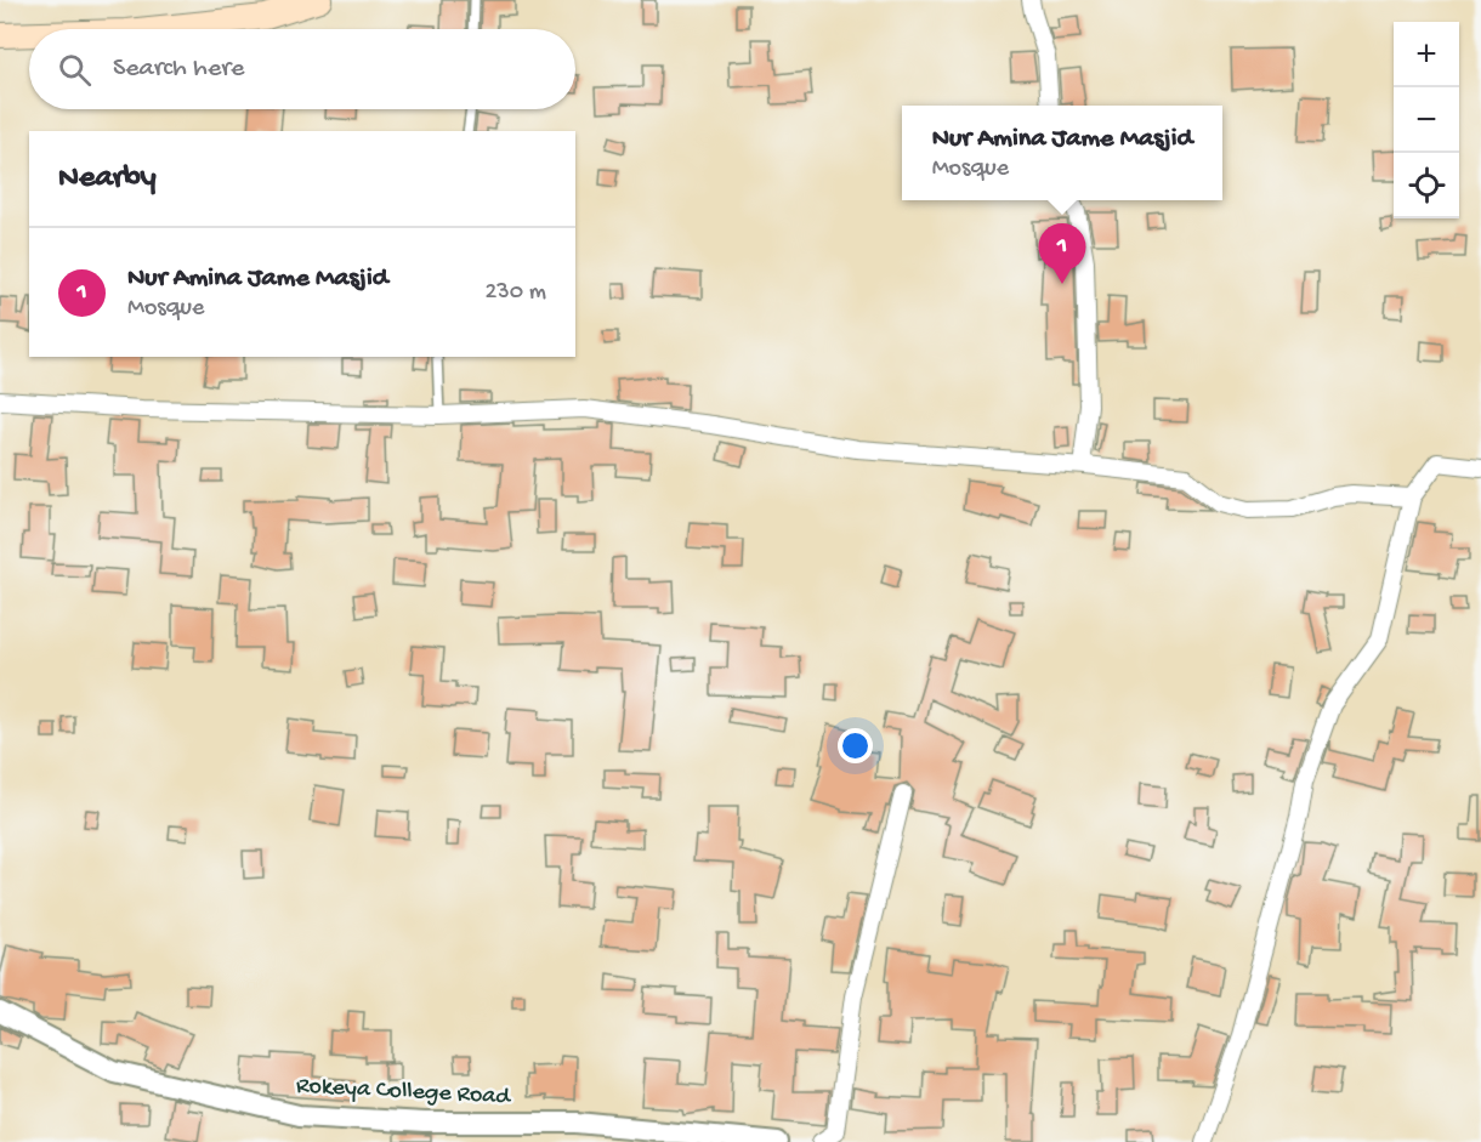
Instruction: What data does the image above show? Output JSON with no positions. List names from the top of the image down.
{
  "streets": {
    "street": ["Rokeya College Road"]
  },
  "page": {
    "map_buttons": ["+", "−"],
    "search": "Search here",
    "popup": ["Nur Amina Jame Masjid", "Mosque"],
    "heading": "Nearby",
    "pins": "1",
    "list": [
      {
        "mark": "1",
        "name": "Nur Amina Jame Masjid",
        "note": "Mosque",
        "value": "230 m"
      }
    ]
  }
}
